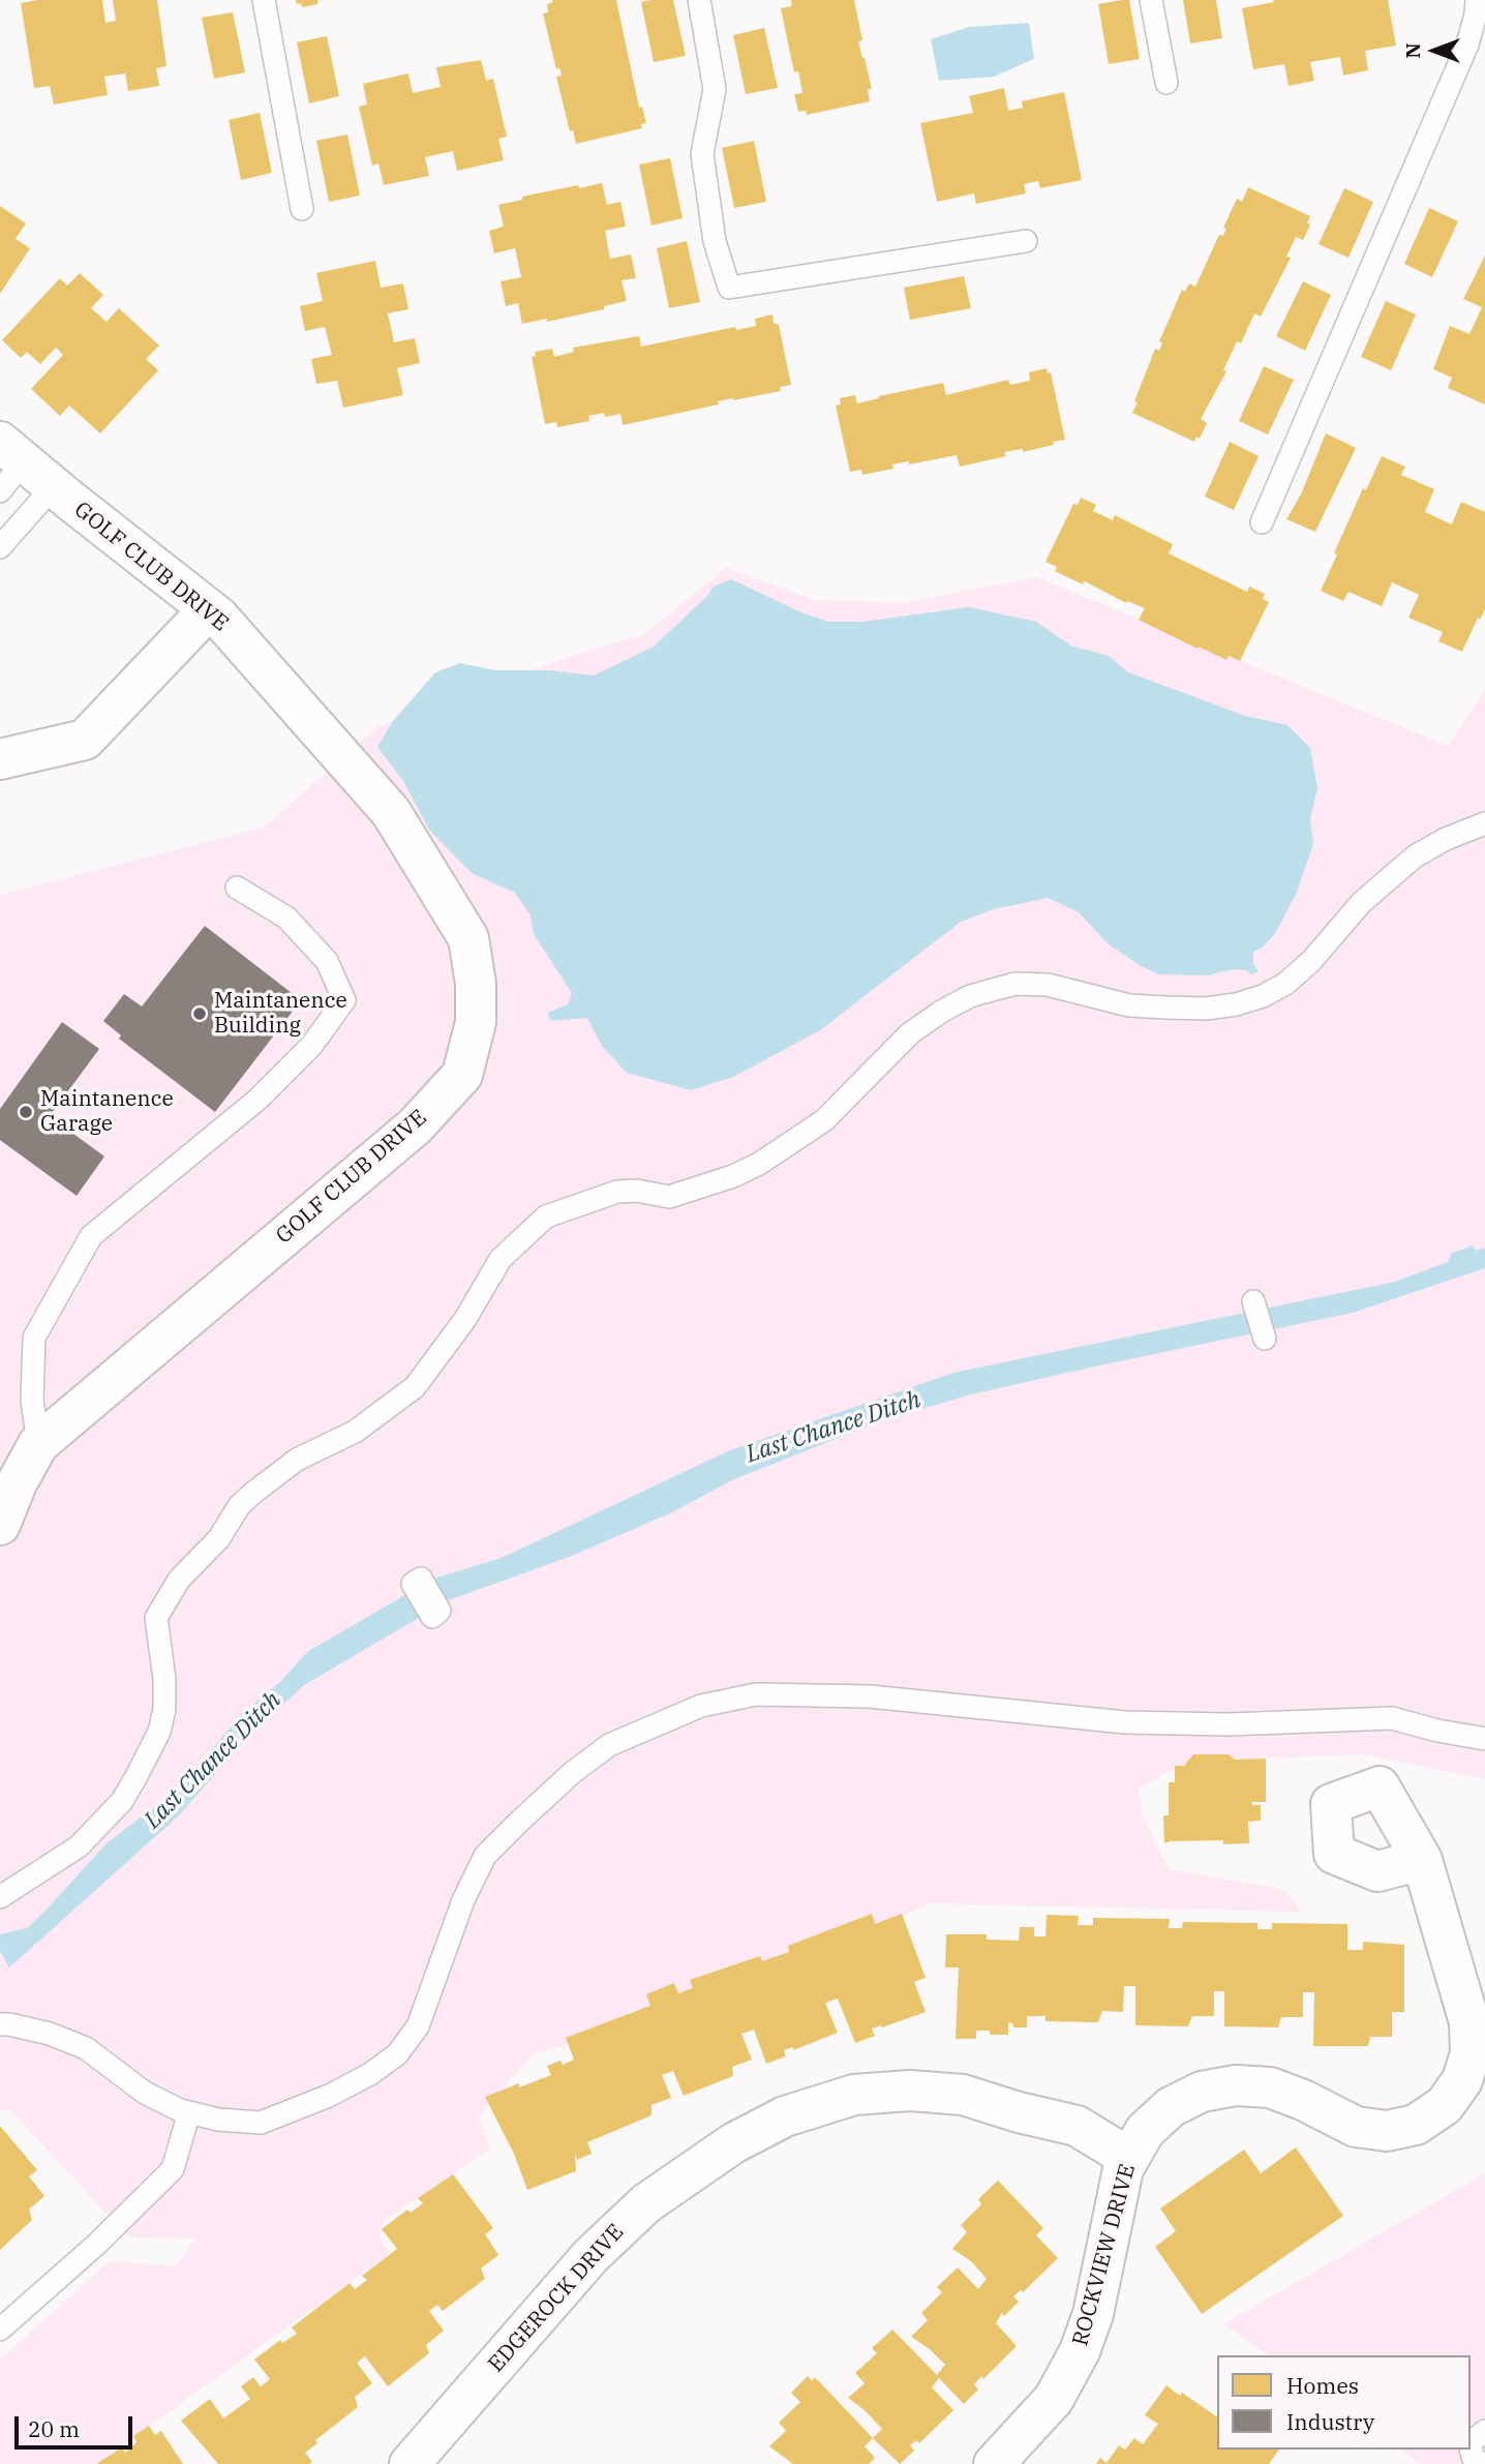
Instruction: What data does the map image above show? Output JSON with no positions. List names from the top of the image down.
{
  "streets": {
    "street": ["GOLF CLUB DRIVE", "ROCKVIEW DRIVE", "EDGEROCK DRIVE"]
  },
  "crossings": [
    ["ROCKVIEW DRIVE", "EDGEROCK DRIVE"]
  ],
  "water": ["Last Chance Ditch"],
  "places": ["Maintanence Building", "Maintanence Garage"],
  "legend": ["Homes", "Industry"],
  "scale_bar": "20 m",
  "north": "left"
}
